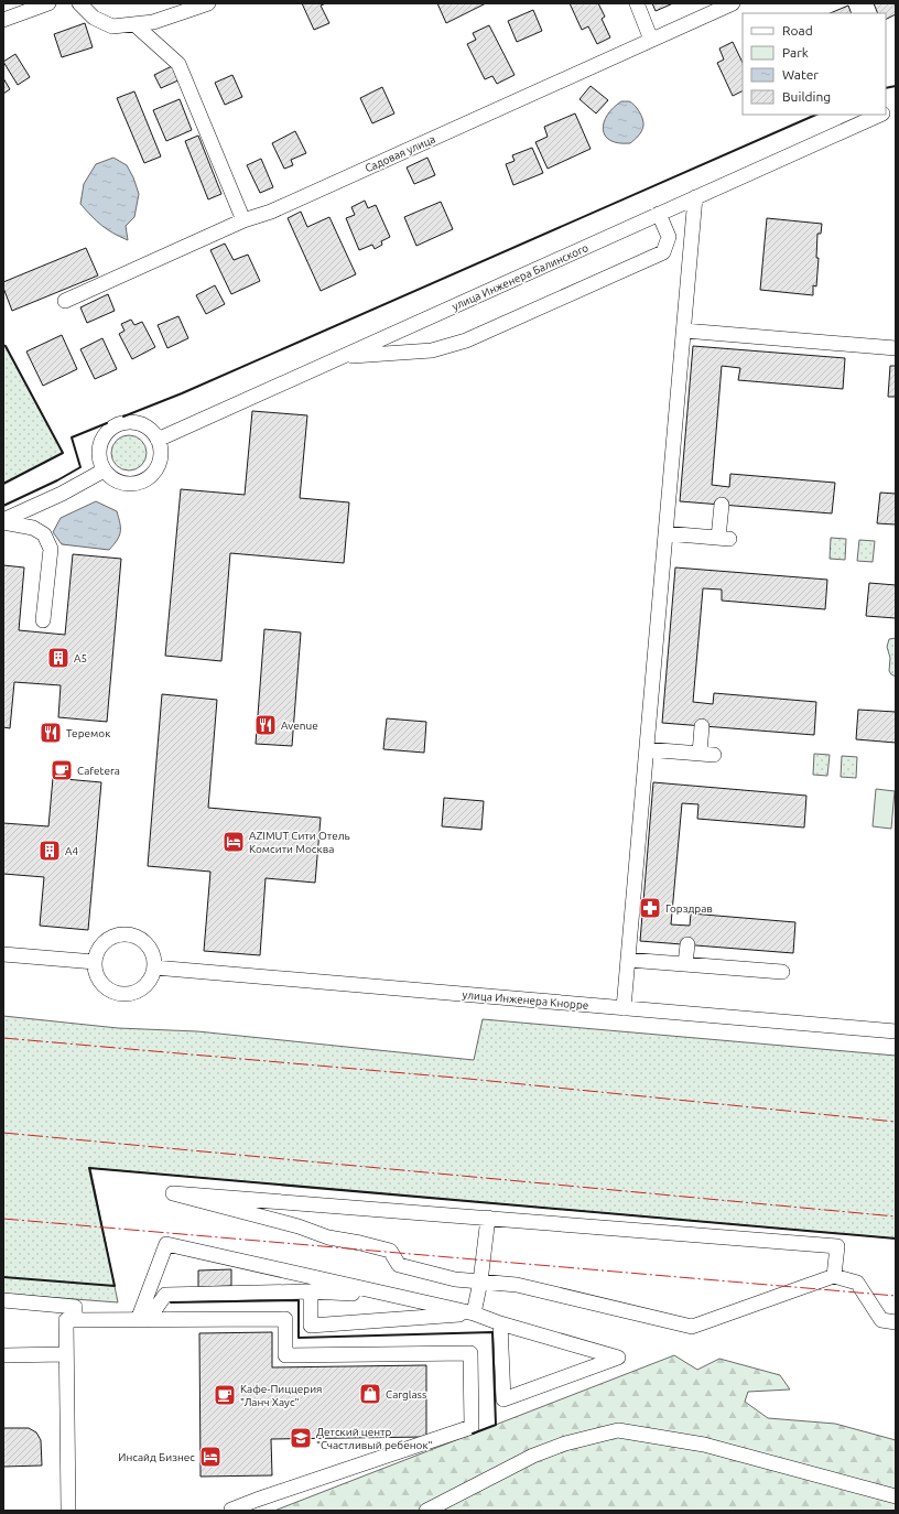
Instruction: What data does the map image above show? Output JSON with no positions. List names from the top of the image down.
{
  "streets": {
    "street": ["Садовая улица", "улица Инженера Балинского", "улица Инженера Кнорре"]
  },
  "places": {
    "building": ["А5", "А4"],
    "restaurant": ["Avenue", "Теремок"],
    "cafe": ["Cafetera", "Кафе-Пиццерия \"Ланч Хаус\""],
    "hotel": ["AZIMUT Сити Отель Комсити Москва", "Инсайд Бизнес"],
    "pharmacy": ["Горздрав"],
    "shop": ["Carglass"],
    "school or university": ["Детский центр \"Счастливый ребенок\""]
  },
  "legend": [
    "Road",
    "Park",
    "Water",
    "Building"
  ]
}
